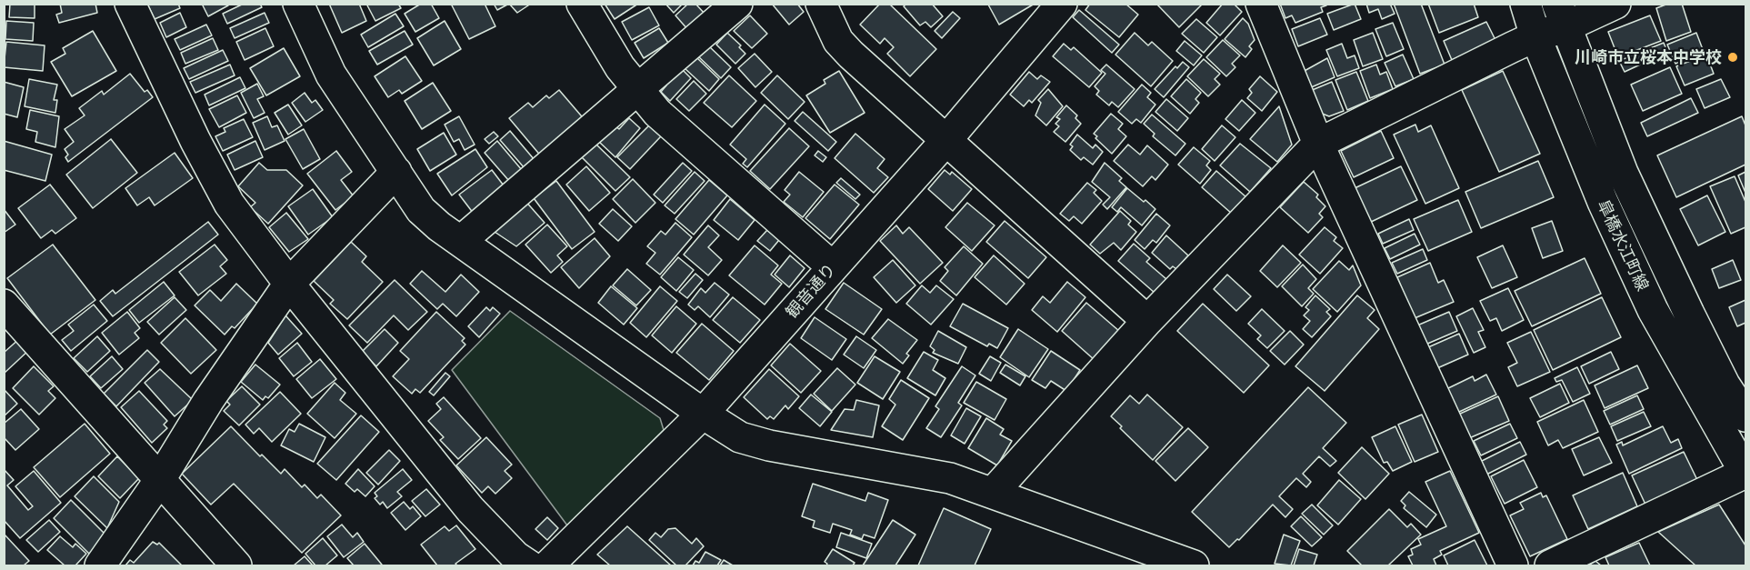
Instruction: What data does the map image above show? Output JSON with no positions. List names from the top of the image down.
{
  "streets": {
    "street": ["皐橋水江町線", "観音通り"]
  },
  "places": ["川崎市立桜本中学校"]
}
